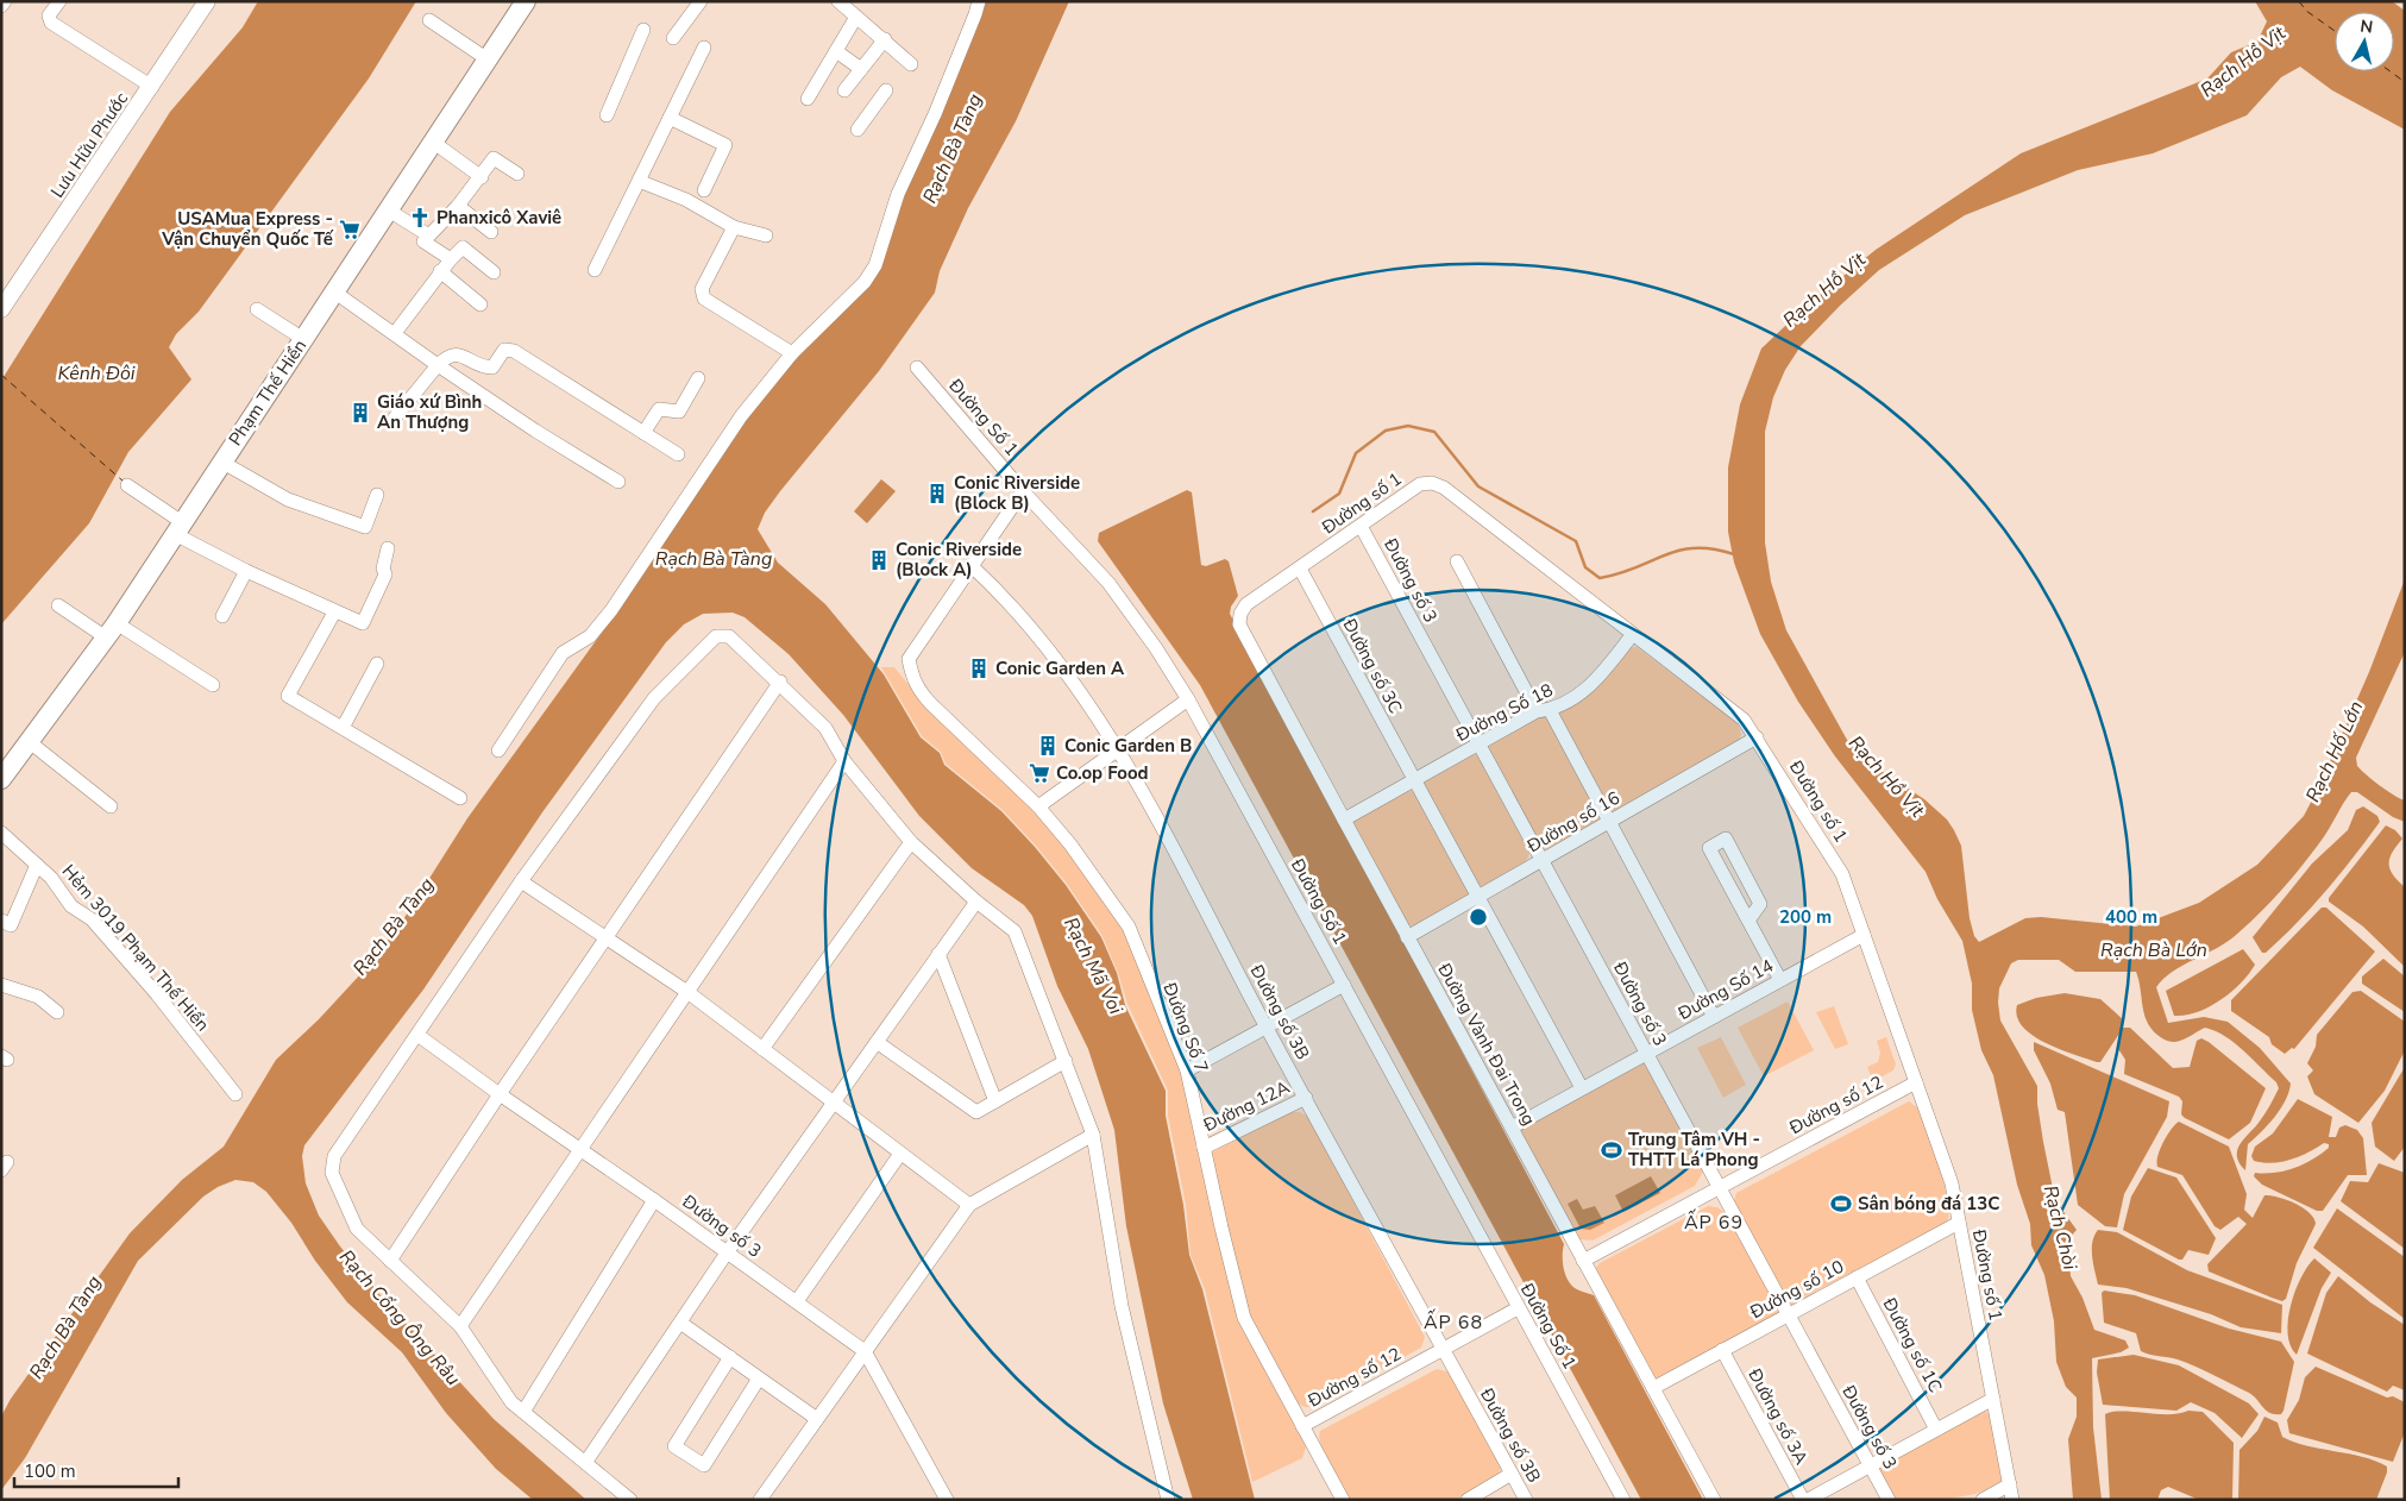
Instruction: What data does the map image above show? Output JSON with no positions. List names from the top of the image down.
{
  "streets": {
    "main road": ["Phạm Thế Hiển"],
    "street": [
      "Lưu Hữu Phước",
      "Đường Số 1",
      "Đường số 1",
      "Đường số 3",
      "Đường số 3C",
      "Đường Số 18",
      "Đường số 16",
      "Hẻm 3019 Phạm Thế Hiển",
      "Đường Số 14",
      "Đường số 3B",
      "Đường Số 7",
      "Đường Vành Đai Trong",
      "Đường số 12",
      "Đường 12A",
      "Đường số 10",
      "Đường số 1C",
      "Đường số 3A"
    ]
  },
  "crossings": [
    ["Đường Số 1", "Đường số 12"],
    ["Đường số 1", "Đường số 3"],
    ["Đường số 1", "Đường số 3C"],
    ["Đường số 1", "Đường Số 18"],
    ["Đường số 1", "Đường số 16"],
    ["Đường số 1", "Đường Số 14"],
    ["Đường số 1", "Đường Vành Đai Trong"],
    ["Đường số 1", "Đường số 12"],
    ["Đường số 1", "Đường số 10"],
    ["Đường số 3", "Đường Số 18"],
    ["Đường số 3", "Đường số 16"],
    ["Đường số 3", "Đường Số 14"],
    ["Đường số 3", "Đường số 12"],
    ["Đường số 3", "Đường số 10"],
    ["Đường số 3C", "Đường Số 18"],
    ["Đường Số 18", "Đường Vành Đai Trong"],
    ["Đường số 16", "Đường Vành Đai Trong"],
    ["Đường Số 14", "Đường Vành Đai Trong"],
    ["Đường số 3B", "Đường Số 7"],
    ["Đường số 3B", "Đường số 12"],
    ["Đường số 3B", "Đường 12A"],
    ["Đường Số 7", "Đường số 12"],
    ["Đường Số 7", "Đường 12A"],
    ["Đường Vành Đai Trong", "Đường số 12"],
    ["Đường Vành Đai Trong", "Đường số 10"],
    ["Đường số 10", "Đường số 1C"],
    ["Đường số 10", "Đường số 3A"]
  ],
  "districts": ["ẤP 69", "ẤP 68"],
  "water": [
    "Rạch Hồ Vịt",
    "Rạch Bà Tàng",
    "Kênh Đôi",
    "Rạch Hố Lớn",
    "Rạch Bà Lớn",
    "Rạch Mã Voi",
    "Rạch Chòi",
    "Rạch Cống Ông Râu"
  ],
  "places": {
    "church": ["Phanxicô Xaviê"],
    "supermarket": ["USAMua Express - Vận Chuyển Quốc Tế", "Co.op Food"],
    "building": [
      "Giáo xứ Bình An Thượng",
      "Conic Riverside (Block B)",
      "Conic Riverside (Block A)",
      "Conic Garden A",
      "Conic Garden B"
    ],
    "sports": ["Trung Tâm VH - THTT Lá Phong", "Sân bóng đá 13C"]
  },
  "scale_bar": "100 m",
  "north": "top",
  "rings": ["200 m", "400 m"]
}
